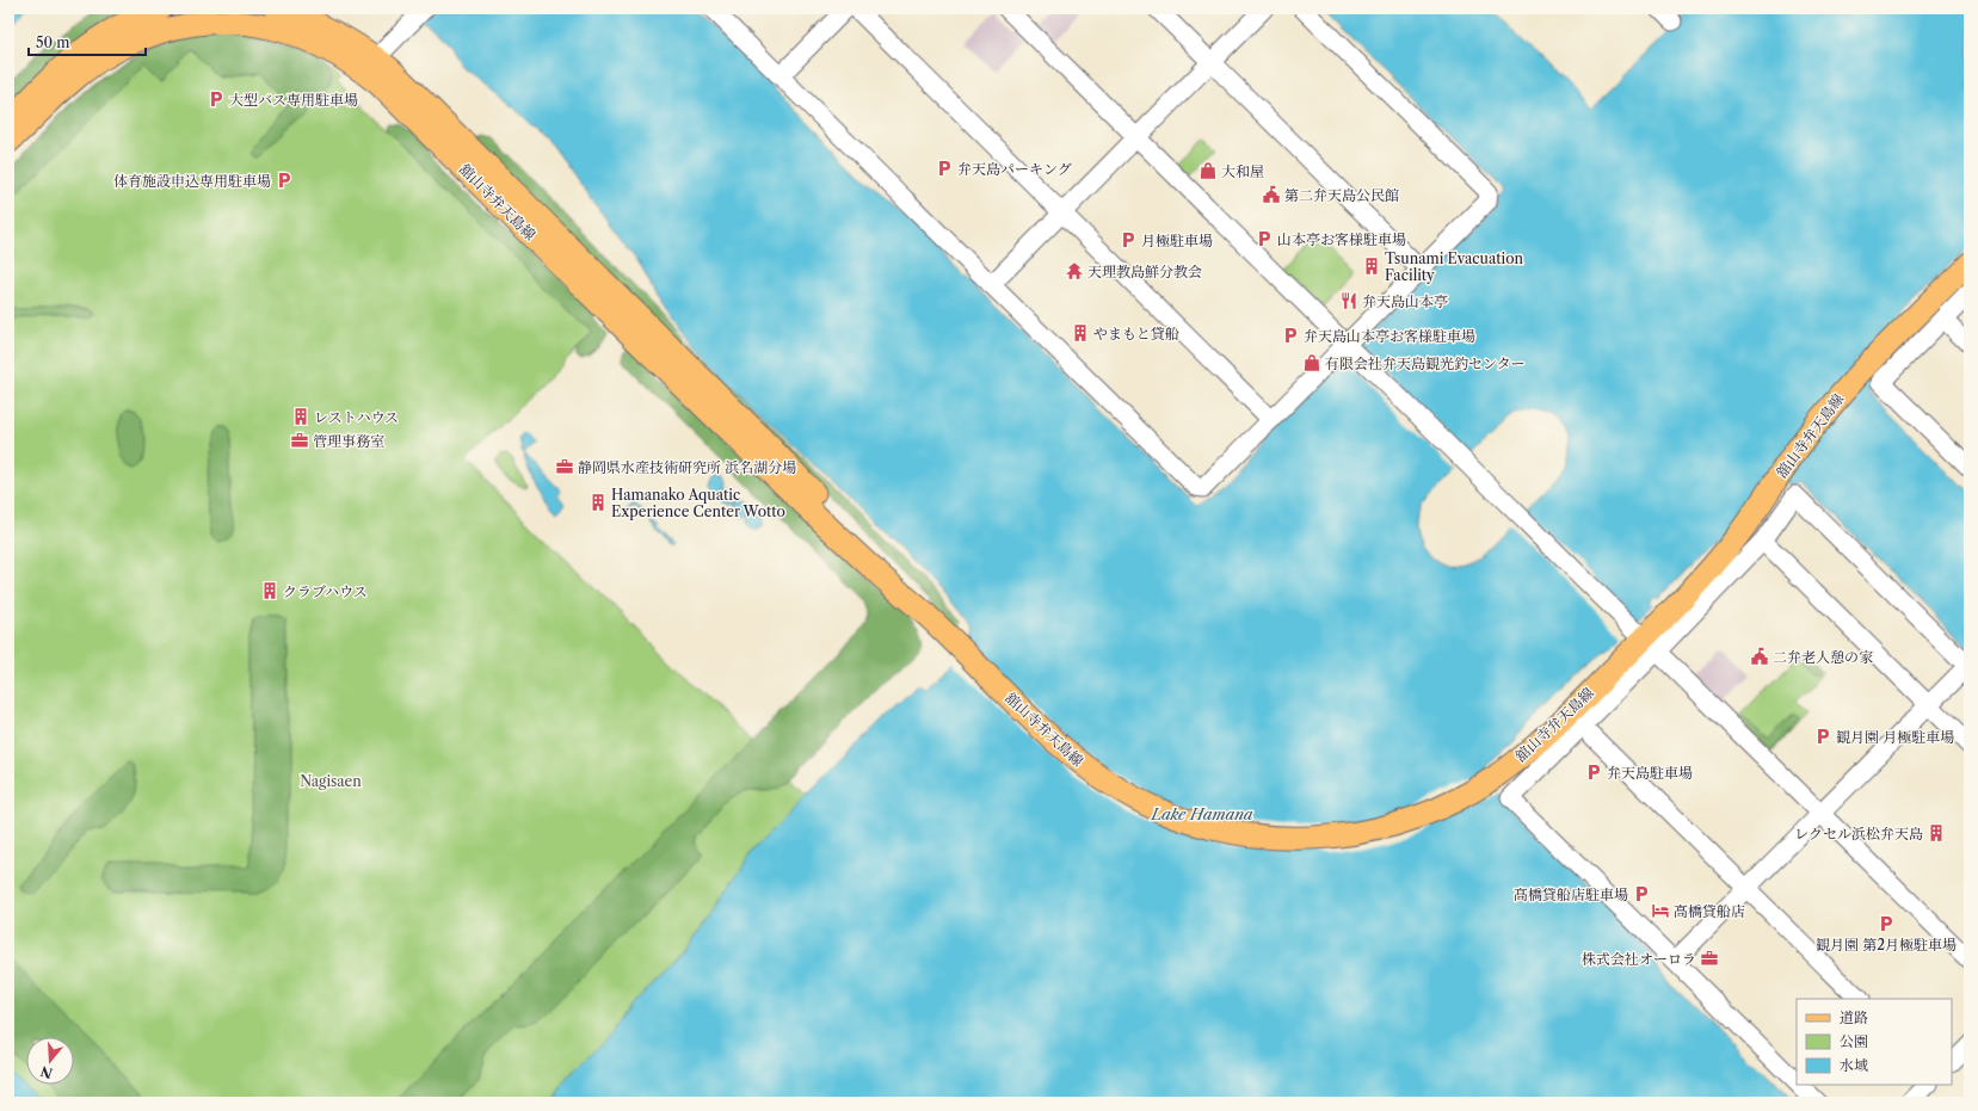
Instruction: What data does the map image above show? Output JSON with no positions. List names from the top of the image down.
{
  "streets": {
    "main road": ["舘山寺弁天島線"]
  },
  "water": ["Lake Hamana"],
  "parks": ["Nagisaen"],
  "places": {
    "parking": [
      "大型バス専用駐車場",
      "弁天島パーキング",
      "体育施設申込専用駐車場",
      "山本亭お客様駐車場",
      "月極駐車場",
      "弁天島山本亭お客様駐車場",
      "観月園 月極駐車場",
      "弁天島駐車場",
      "髙橋貸船店駐車場",
      "観月園 第2月極駐車場"
    ],
    "shop": ["大和屋", "有限会社弁天島観光釣センター"],
    "public building": ["第二弁天島公民館", "二弁老人憩の家"],
    "building": [
      "Tsunami Evacuation Facility",
      "やまもと貸船",
      "レストハウス",
      "Hamanako Aquatic Experience Center Wotto",
      "クラブハウス",
      "レクセル浜松弁天島"
    ],
    "temple": ["天理教島鮮分教会"],
    "restaurant": ["弁天島山本亭"],
    "office": ["管理事務室", "静岡県水産技術研究所 浜名湖分場", "株式会社オーロラ"],
    "hotel": ["高橋貸船店"]
  },
  "legend": ["道路", "公園", "水域"],
  "scale_bar": "50 m",
  "north": "bottom"
}
